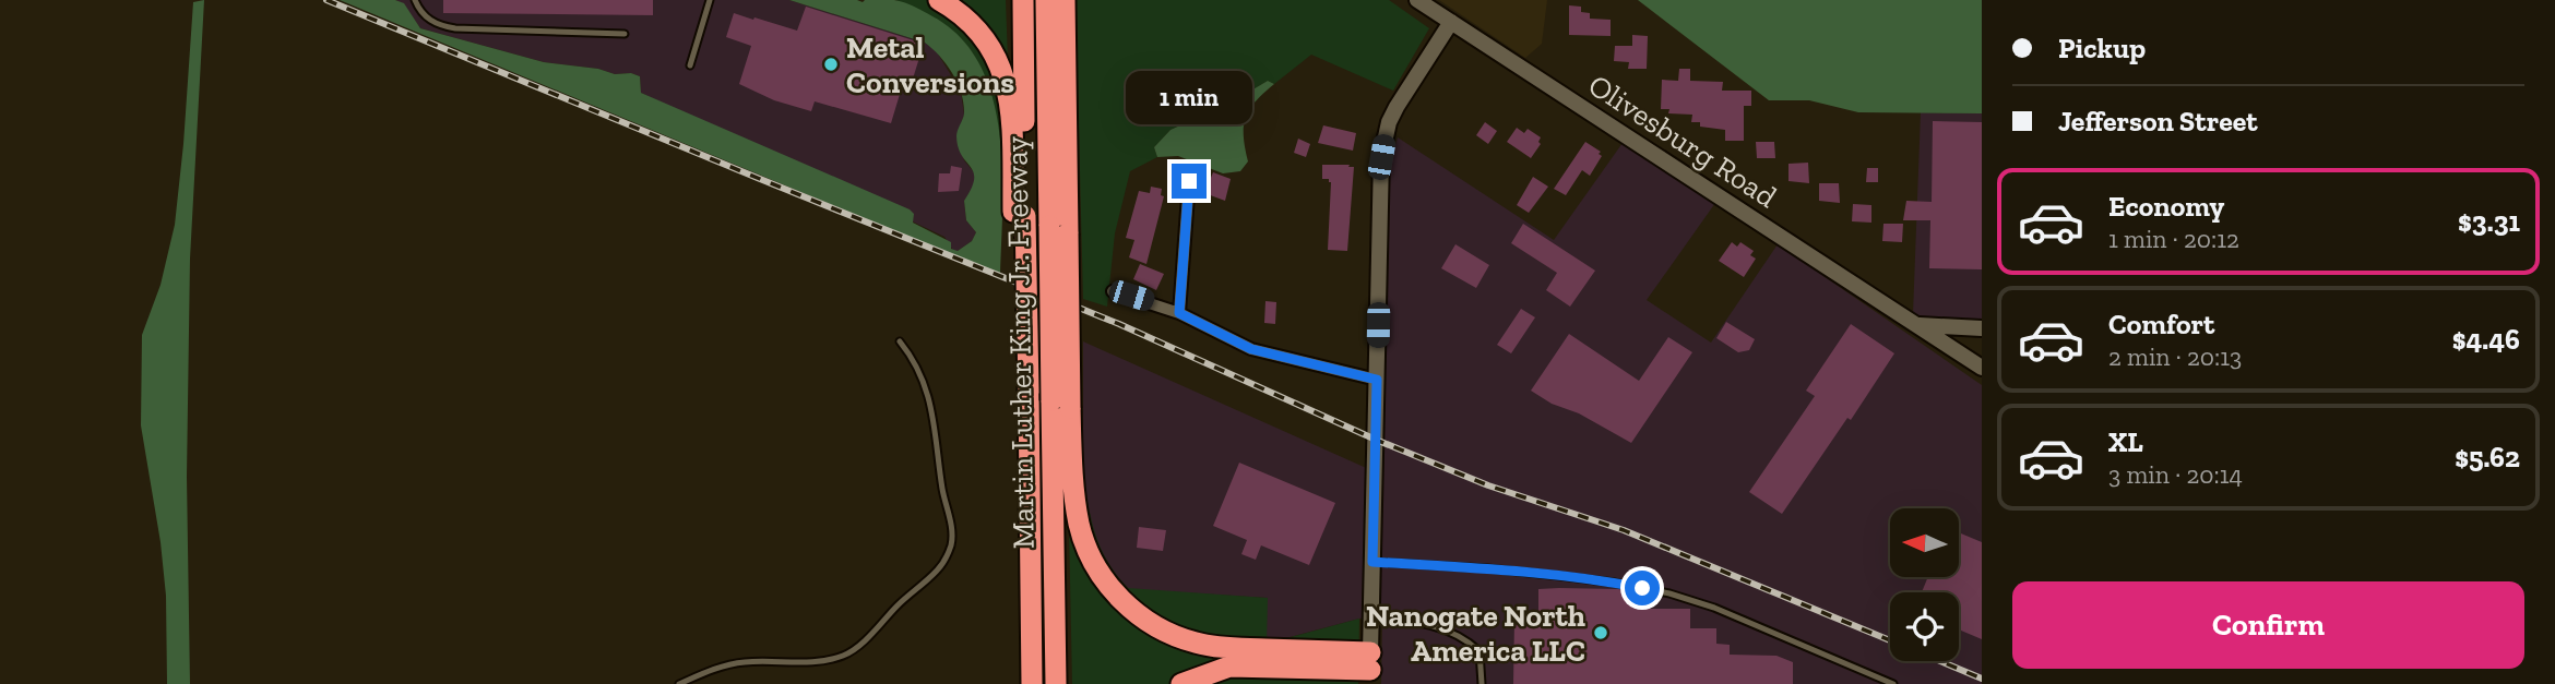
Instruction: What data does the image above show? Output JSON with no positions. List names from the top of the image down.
{
  "streets": {
    "highway": ["Martin Luther King Jr. Freeway"],
    "main road": ["Olivesburg Road"]
  },
  "places": ["Metal Conversions", "Nanogate North America LLC"],
  "north": "left",
  "page": {
    "banner": ["Pickup", "Jefferson Street"],
    "bubble": "1 min",
    "list": [
      {
        "name": "Economy",
        "note": "1 min · 20:12",
        "value": "$3.31"
      },
      {
        "name": "Comfort",
        "note": "2 min · 20:13",
        "value": "$4.46"
      },
      {
        "name": "XL",
        "note": "3 min · 20:14",
        "value": "$5.62"
      }
    ],
    "buttons": "Confirm"
  }
}
